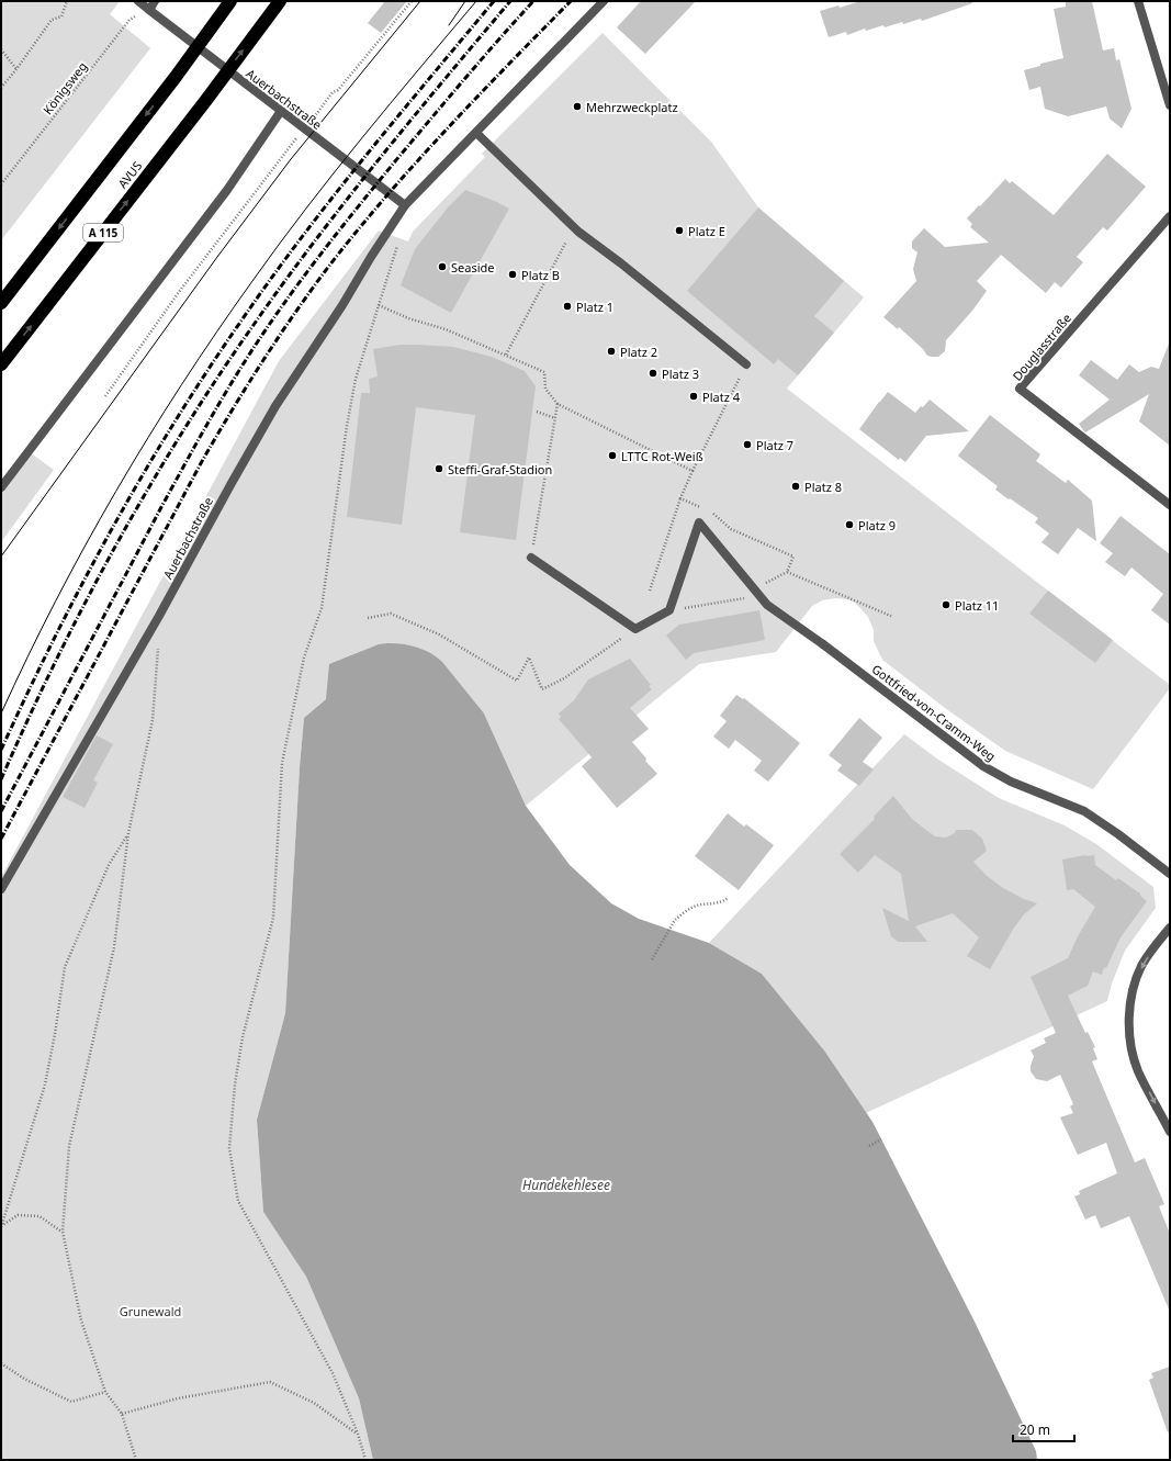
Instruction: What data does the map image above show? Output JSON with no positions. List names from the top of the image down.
{
  "streets": {
    "highway": ["AVUS", "A 115"],
    "street": ["Auerbachstraße", "Douglasstraße", "Gottfried-von-Cramm-Weg"],
    "path": ["Königsweg"]
  },
  "crossings": [
    ["Königsweg", "Auerbachstraße"]
  ],
  "water": ["Hundekehlesee"],
  "parks": ["Grunewald"],
  "places": [
    "Mehrzweckplatz",
    "Platz E",
    "Seaside",
    "Platz B",
    "Platz 1",
    "Platz 2",
    "Platz 3",
    "Platz 4",
    "Platz 7",
    "LTTC Rot-Weiß",
    "Steffi-Graf-Stadion",
    "Platz 8",
    "Platz 9",
    "Platz 11"
  ],
  "scale_bar": "20 m"
}
